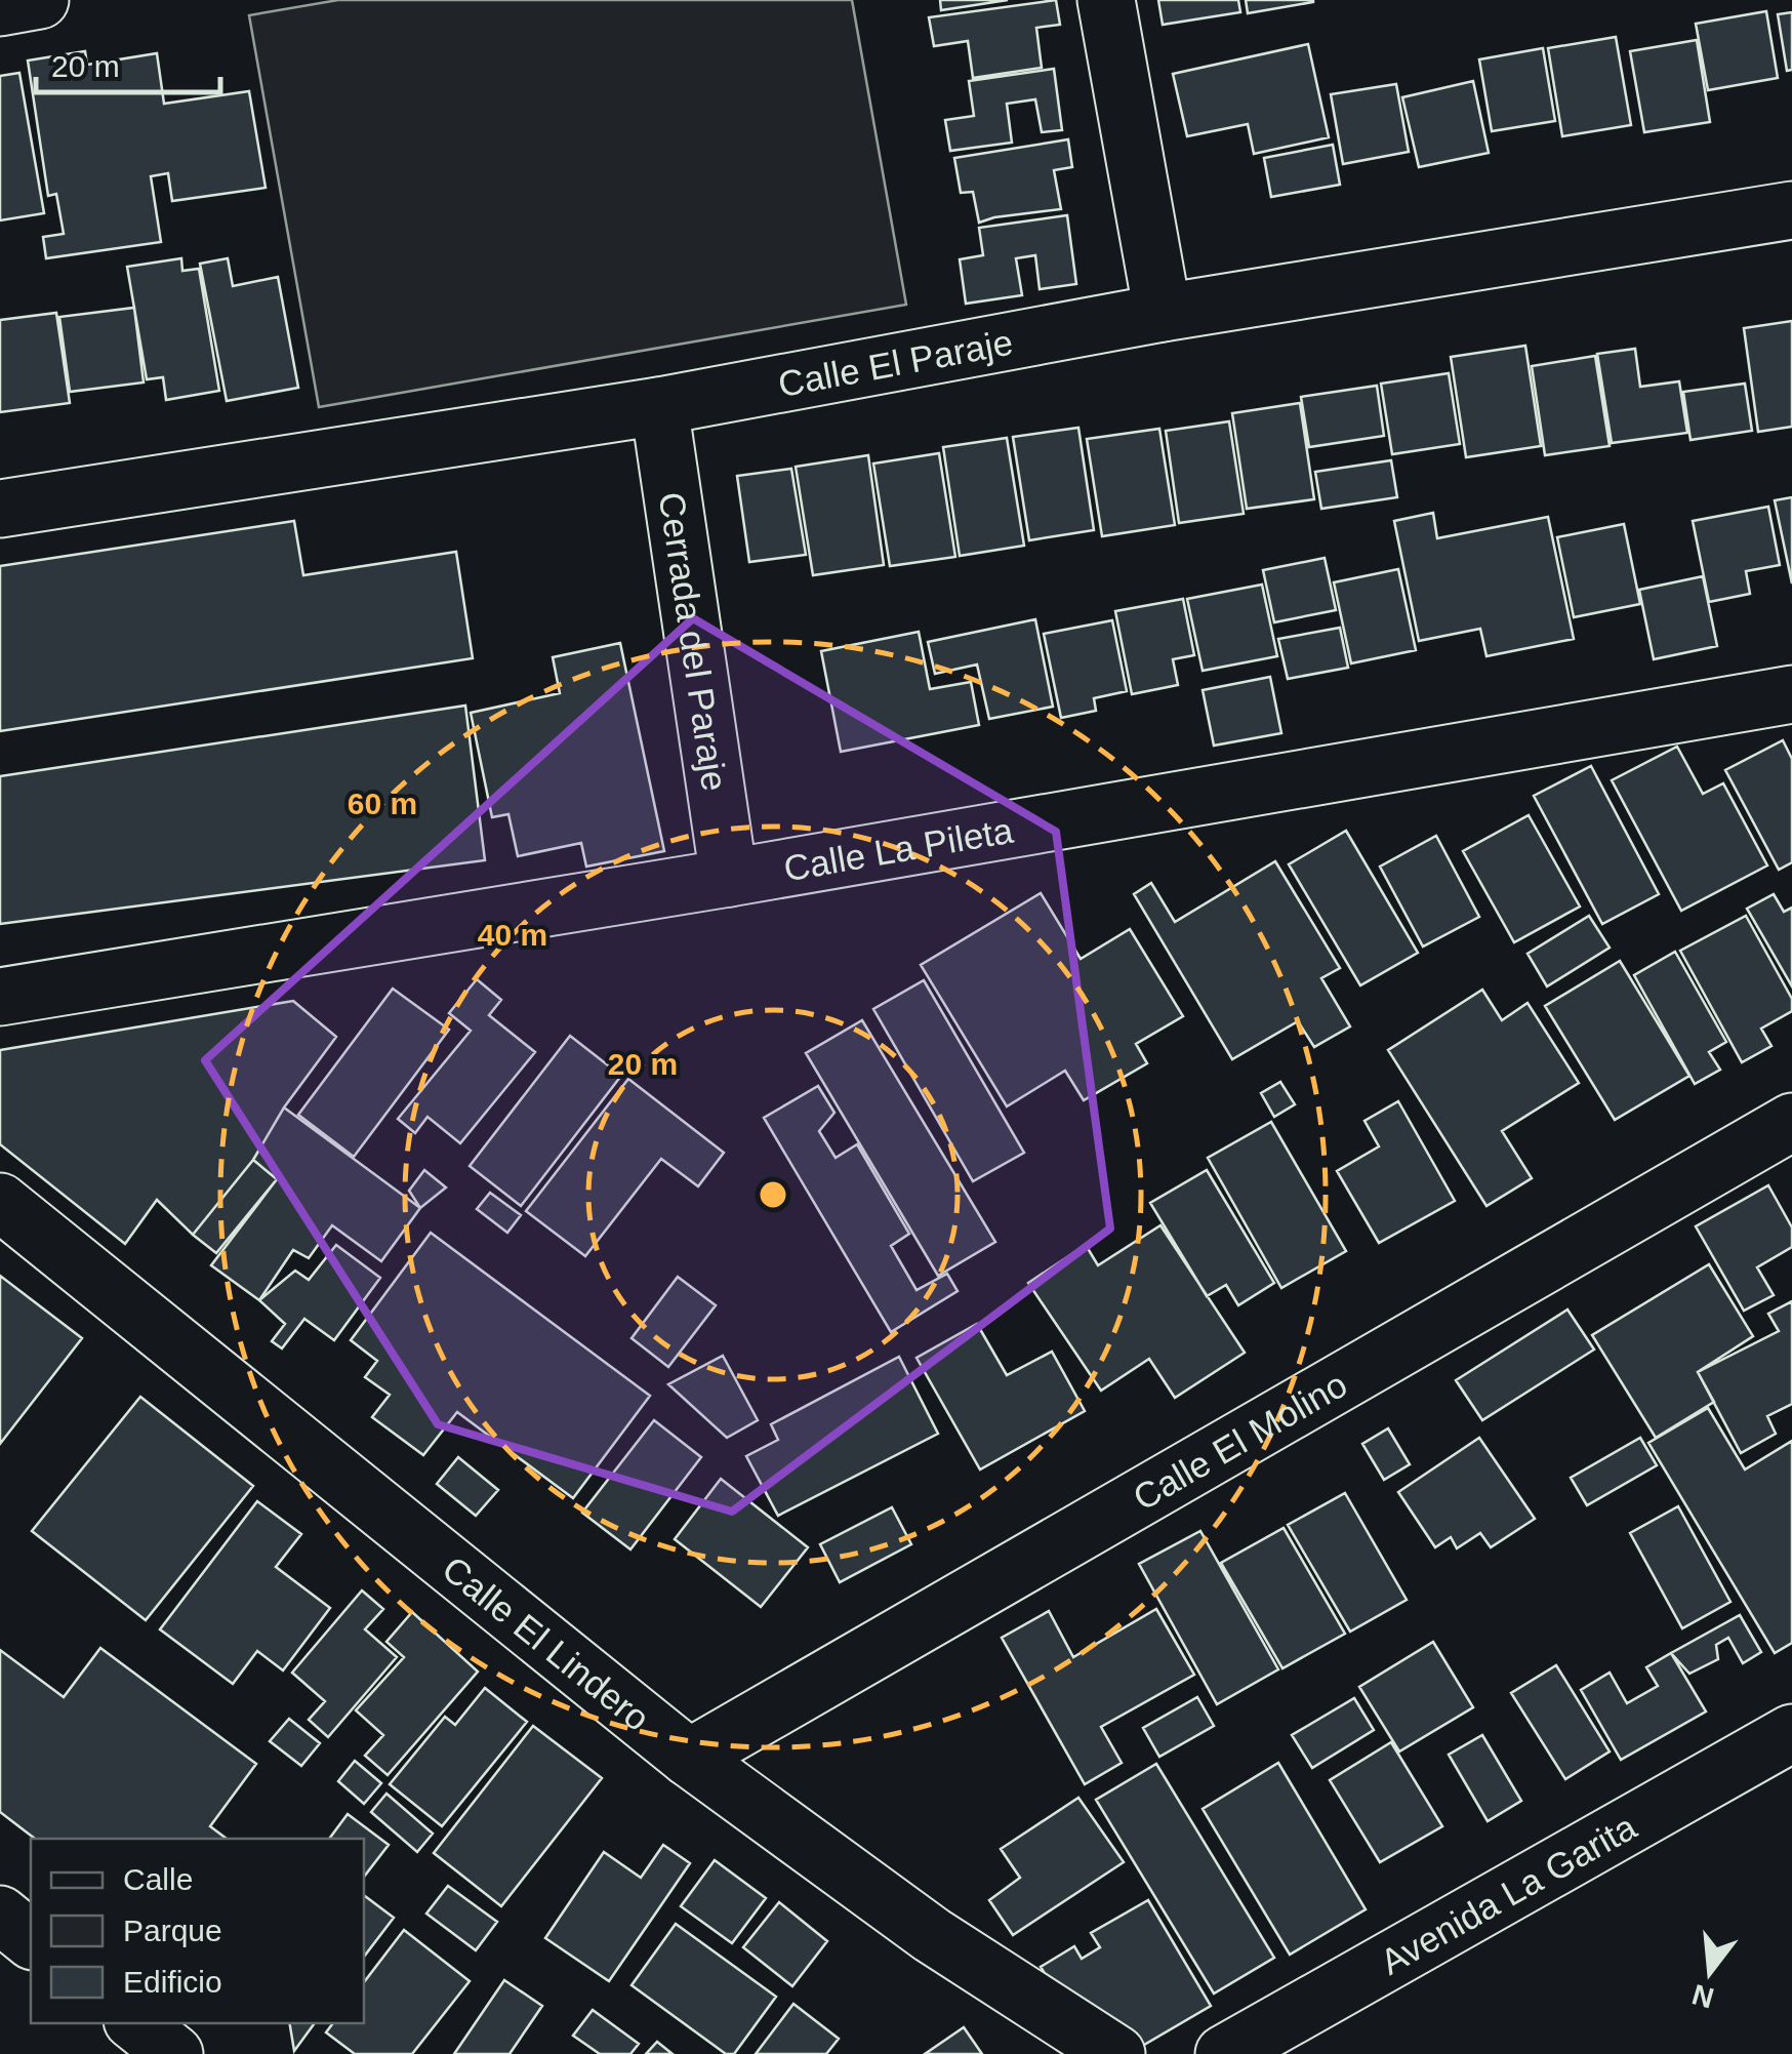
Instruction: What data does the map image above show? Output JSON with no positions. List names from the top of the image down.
{
  "streets": {
    "street": [
      "Calle El Paraje",
      "Cerrada del Paraje",
      "Calle La Pileta",
      "Calle El Molino",
      "Calle El Lindero",
      "Avenida La Garita"
    ]
  },
  "crossings": [
    ["Calle El Paraje", "Cerrada del Paraje"],
    ["Cerrada del Paraje", "Calle La Pileta"],
    ["Calle El Molino", "Calle El Lindero"]
  ],
  "legend": ["Calle", "Parque", "Edificio"],
  "scale_bar": "20 m",
  "north": "bottom",
  "rings": ["60 m", "40 m", "20 m"]
}
